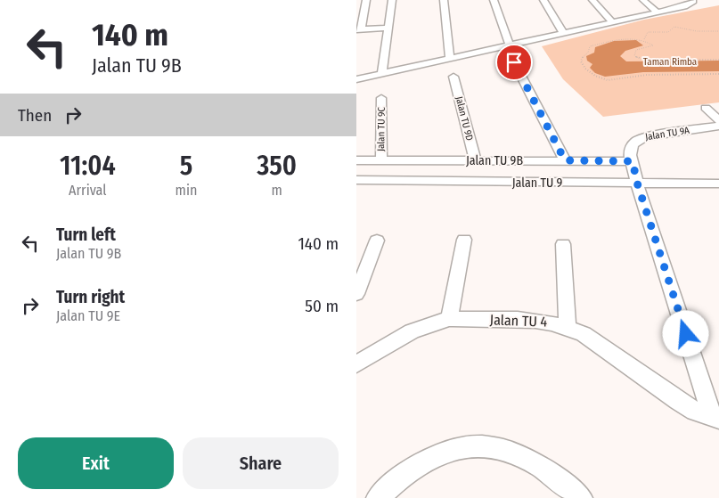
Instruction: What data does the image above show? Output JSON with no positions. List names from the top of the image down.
{
  "streets": {
    "street": [
      "Jalan TU 9D",
      "Jalan TU 9C",
      "Jalan TU 9A",
      "Jalan TU 9B",
      "Jalan TU 9",
      "Jalan TU 4"
    ]
  },
  "crossings": [
    ["Jalan TU 9D", "Jalan TU 9B"],
    ["Jalan TU 9C", "Jalan TU 9B"],
    ["Jalan TU 9A", "Jalan TU 9B"],
    ["Jalan TU 9A", "Jalan TU 9"],
    ["Jalan TU 9A", "Jalan TU 4"]
  ],
  "parks": ["Taman Rimba"],
  "page": {
    "turn": ["140 m", "Jalan TU 9B"],
    "then": "Then",
    "eta": [
      "11:04",
      "Arrival",
      "5",
      "min",
      "350",
      "m"
    ],
    "list": [
      {
        "name": "Turn left",
        "note": "Jalan TU 9B",
        "value": "140 m"
      },
      {
        "name": "Turn right",
        "note": "Jalan TU 9E",
        "value": "50 m"
      }
    ],
    "buttons": ["Exit", "Share"]
  }
}
